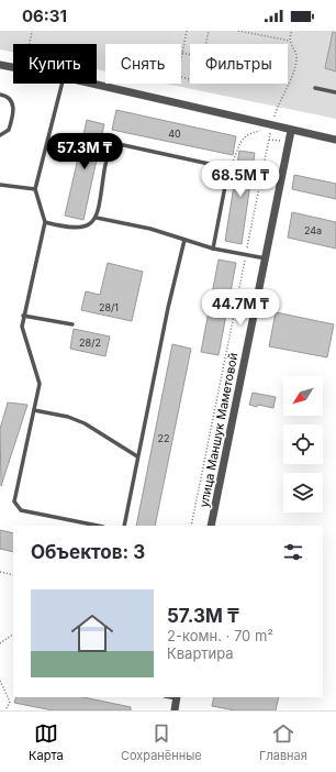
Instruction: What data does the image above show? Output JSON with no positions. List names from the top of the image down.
{
  "streets": {
    "street": ["улица Маншук Маметовой"]
  },
  "house_numbers": [
    "40",
    "24а",
    "28/1",
    "28/2",
    "22"
  ],
  "north": "bottom left",
  "page": {
    "status": "06:31",
    "chip": ["Купить", "Снять", "Фильтры"],
    "price": ["57.3M ₸", "68.5M ₸", "44.7M ₸"],
    "heading": "Объектов: 3",
    "list": [
      {
        "name": "57.3M ₸",
        "note": "2-комн. · 70 m² · Квартира"
      }
    ],
    "tabs": ["Карта", "Сохранённые", "Главная"]
  }
}
